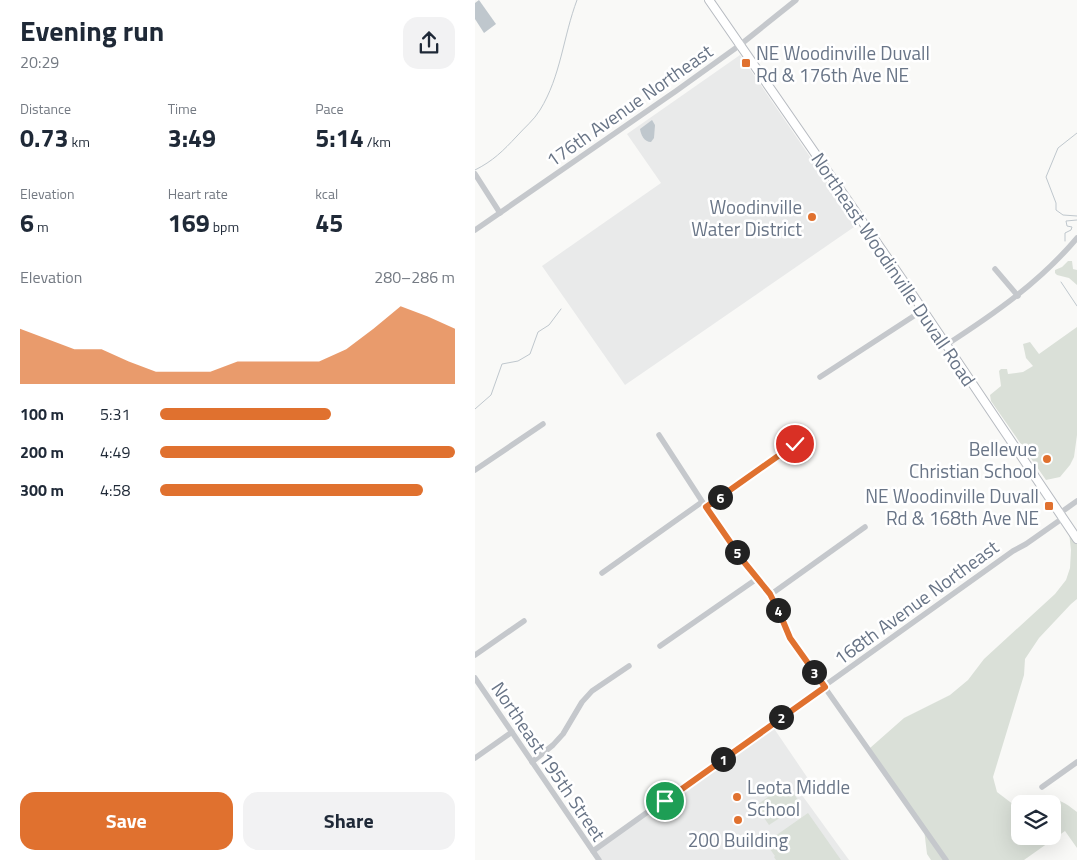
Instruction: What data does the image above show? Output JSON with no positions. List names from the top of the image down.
{
  "streets": {
    "main road": ["Northeast Woodinville Duvall Road"],
    "street": ["176th Avenue Northeast", "168th Avenue Northeast", "Northeast 195th Street"]
  },
  "crossings": [
    ["176th Avenue Northeast", "Northeast Woodinville Duvall Road"],
    ["Northeast Woodinville Duvall Road", "168th Avenue Northeast"],
    ["168th Avenue Northeast", "Northeast 195th Street"]
  ],
  "places": {
    "transit": ["NE Woodinville Duvall Rd & 176th Ave NE", "NE Woodinville Duvall Rd & 168th Ave NE"],
    "other": [
      "Woodinville Water District",
      "Bellevue Christian School",
      "Leota Middle School",
      "200 Building"
    ]
  },
  "page": {
    "heading": ["Evening run", "20:29"],
    "stats": [
      ["Distance", "0.73 km"],
      ["Time", "3:49"],
      ["Pace", "5:14 /km"],
      ["Elevation", "6 m"],
      ["Heart rate", "169 bpm"],
      ["kcal", "45"]
    ],
    "chart": ["Elevation", "280–286 m"],
    "list": [
      {
        "name": "100 m",
        "note": "5:31"
      },
      {
        "name": "200 m",
        "note": "4:49"
      },
      {
        "name": "300 m",
        "note": "4:58"
      }
    ],
    "pins": [
      "6",
      "5",
      "4",
      "3",
      "2",
      "1"
    ],
    "buttons": ["Save", "Share"]
  }
}
